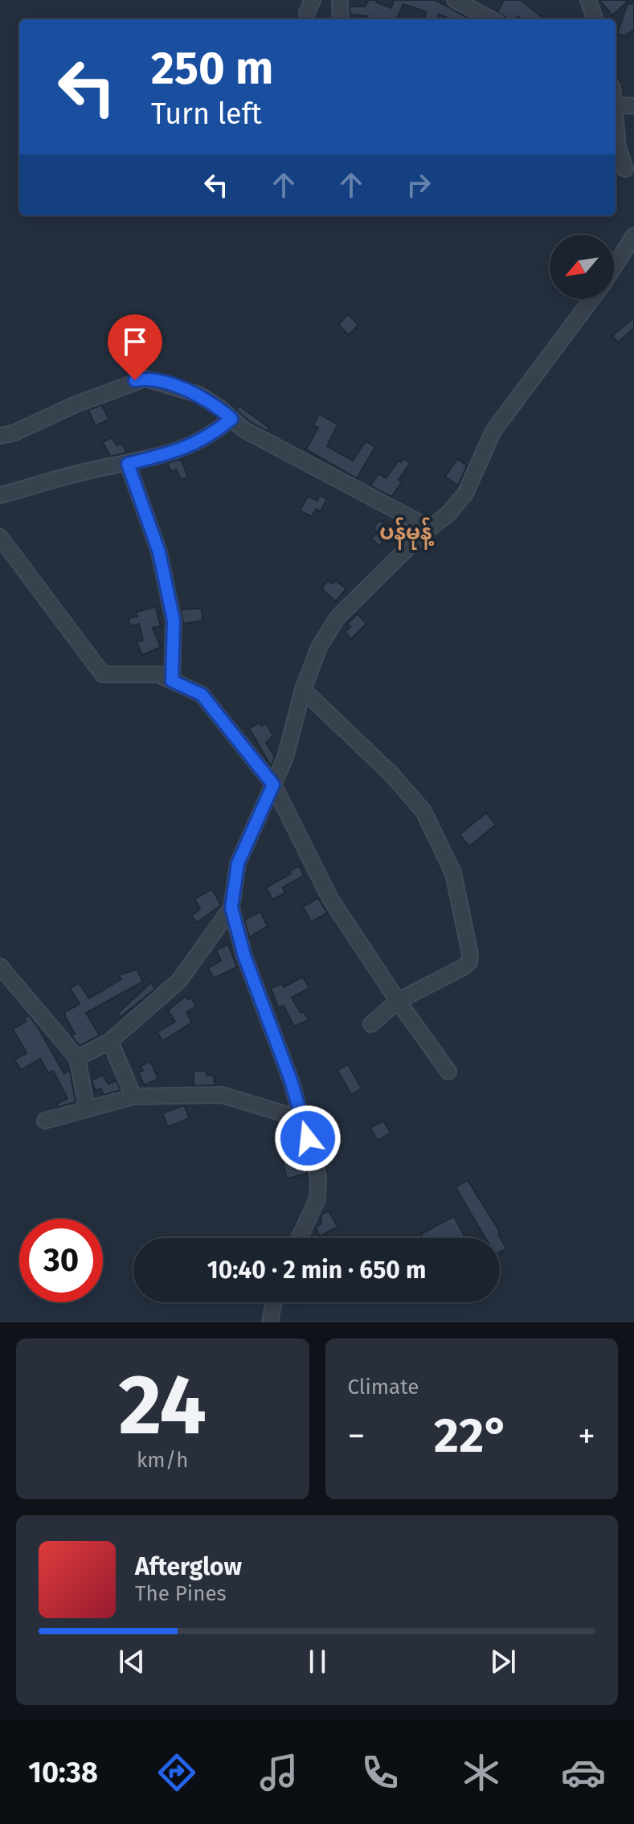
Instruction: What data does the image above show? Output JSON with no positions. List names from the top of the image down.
{
  "districts": ["ပန်မုန့်"],
  "north": "bottom left",
  "page": {
    "turn": ["250 m", "Turn left"],
    "limit": "30",
    "trip": "10:40 · 2 min · 650 m",
    "tile": [
      ["24", "km/h"],
      "Climate"
    ],
    "heat": ["−", "22°", "+"],
    "song": ["Afterglow", "The Pines"],
    "tabs": "10:38"
  }
}
